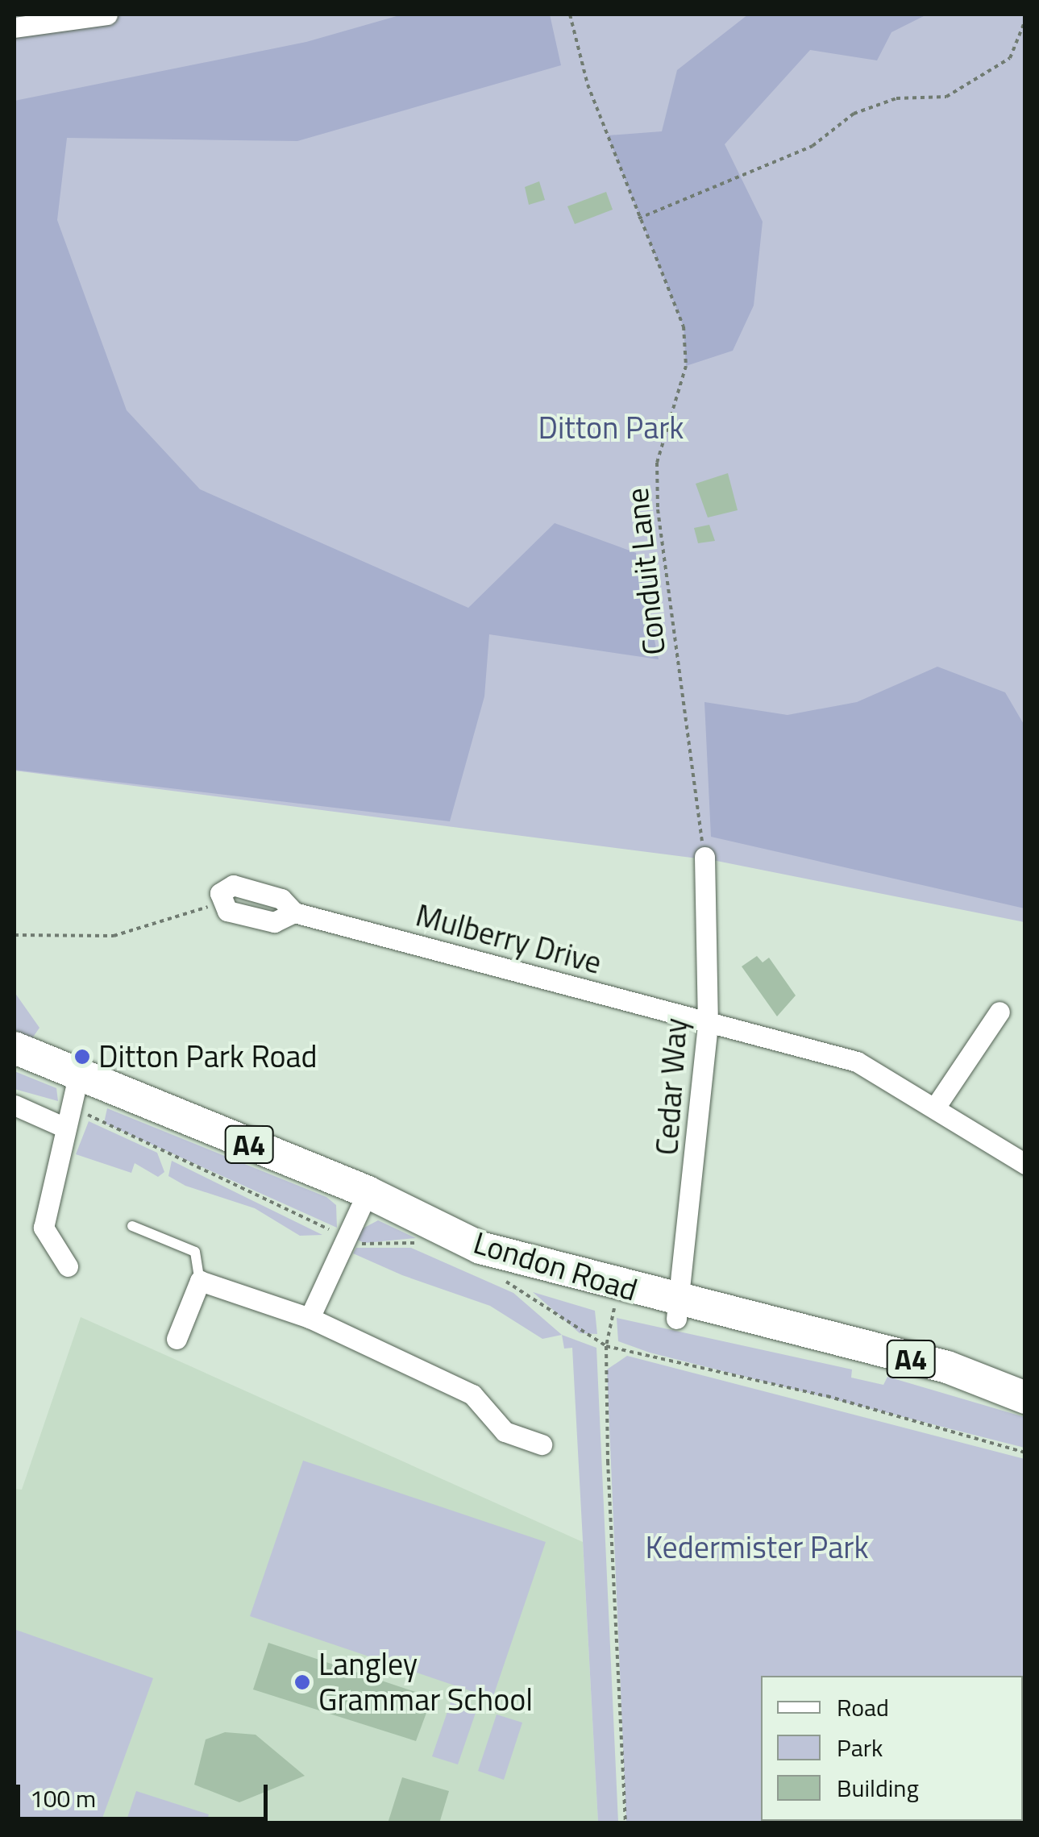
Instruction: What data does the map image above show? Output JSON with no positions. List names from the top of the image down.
{
  "streets": {
    "main road": ["A4", "London Road"],
    "street": ["Mulberry Drive", "Cedar Way"],
    "path": ["Conduit Lane"]
  },
  "crossings": [
    ["Conduit Lane", "Cedar Way"],
    ["Mulberry Drive", "Cedar Way"],
    ["Cedar Way", "London Road"]
  ],
  "parks": ["Ditton Park", "Kedermister Park"],
  "places": ["Ditton Park Road", "Langley Grammar School"],
  "legend": ["Road", "Park", "Building"],
  "scale_bar": "100 m"
}
